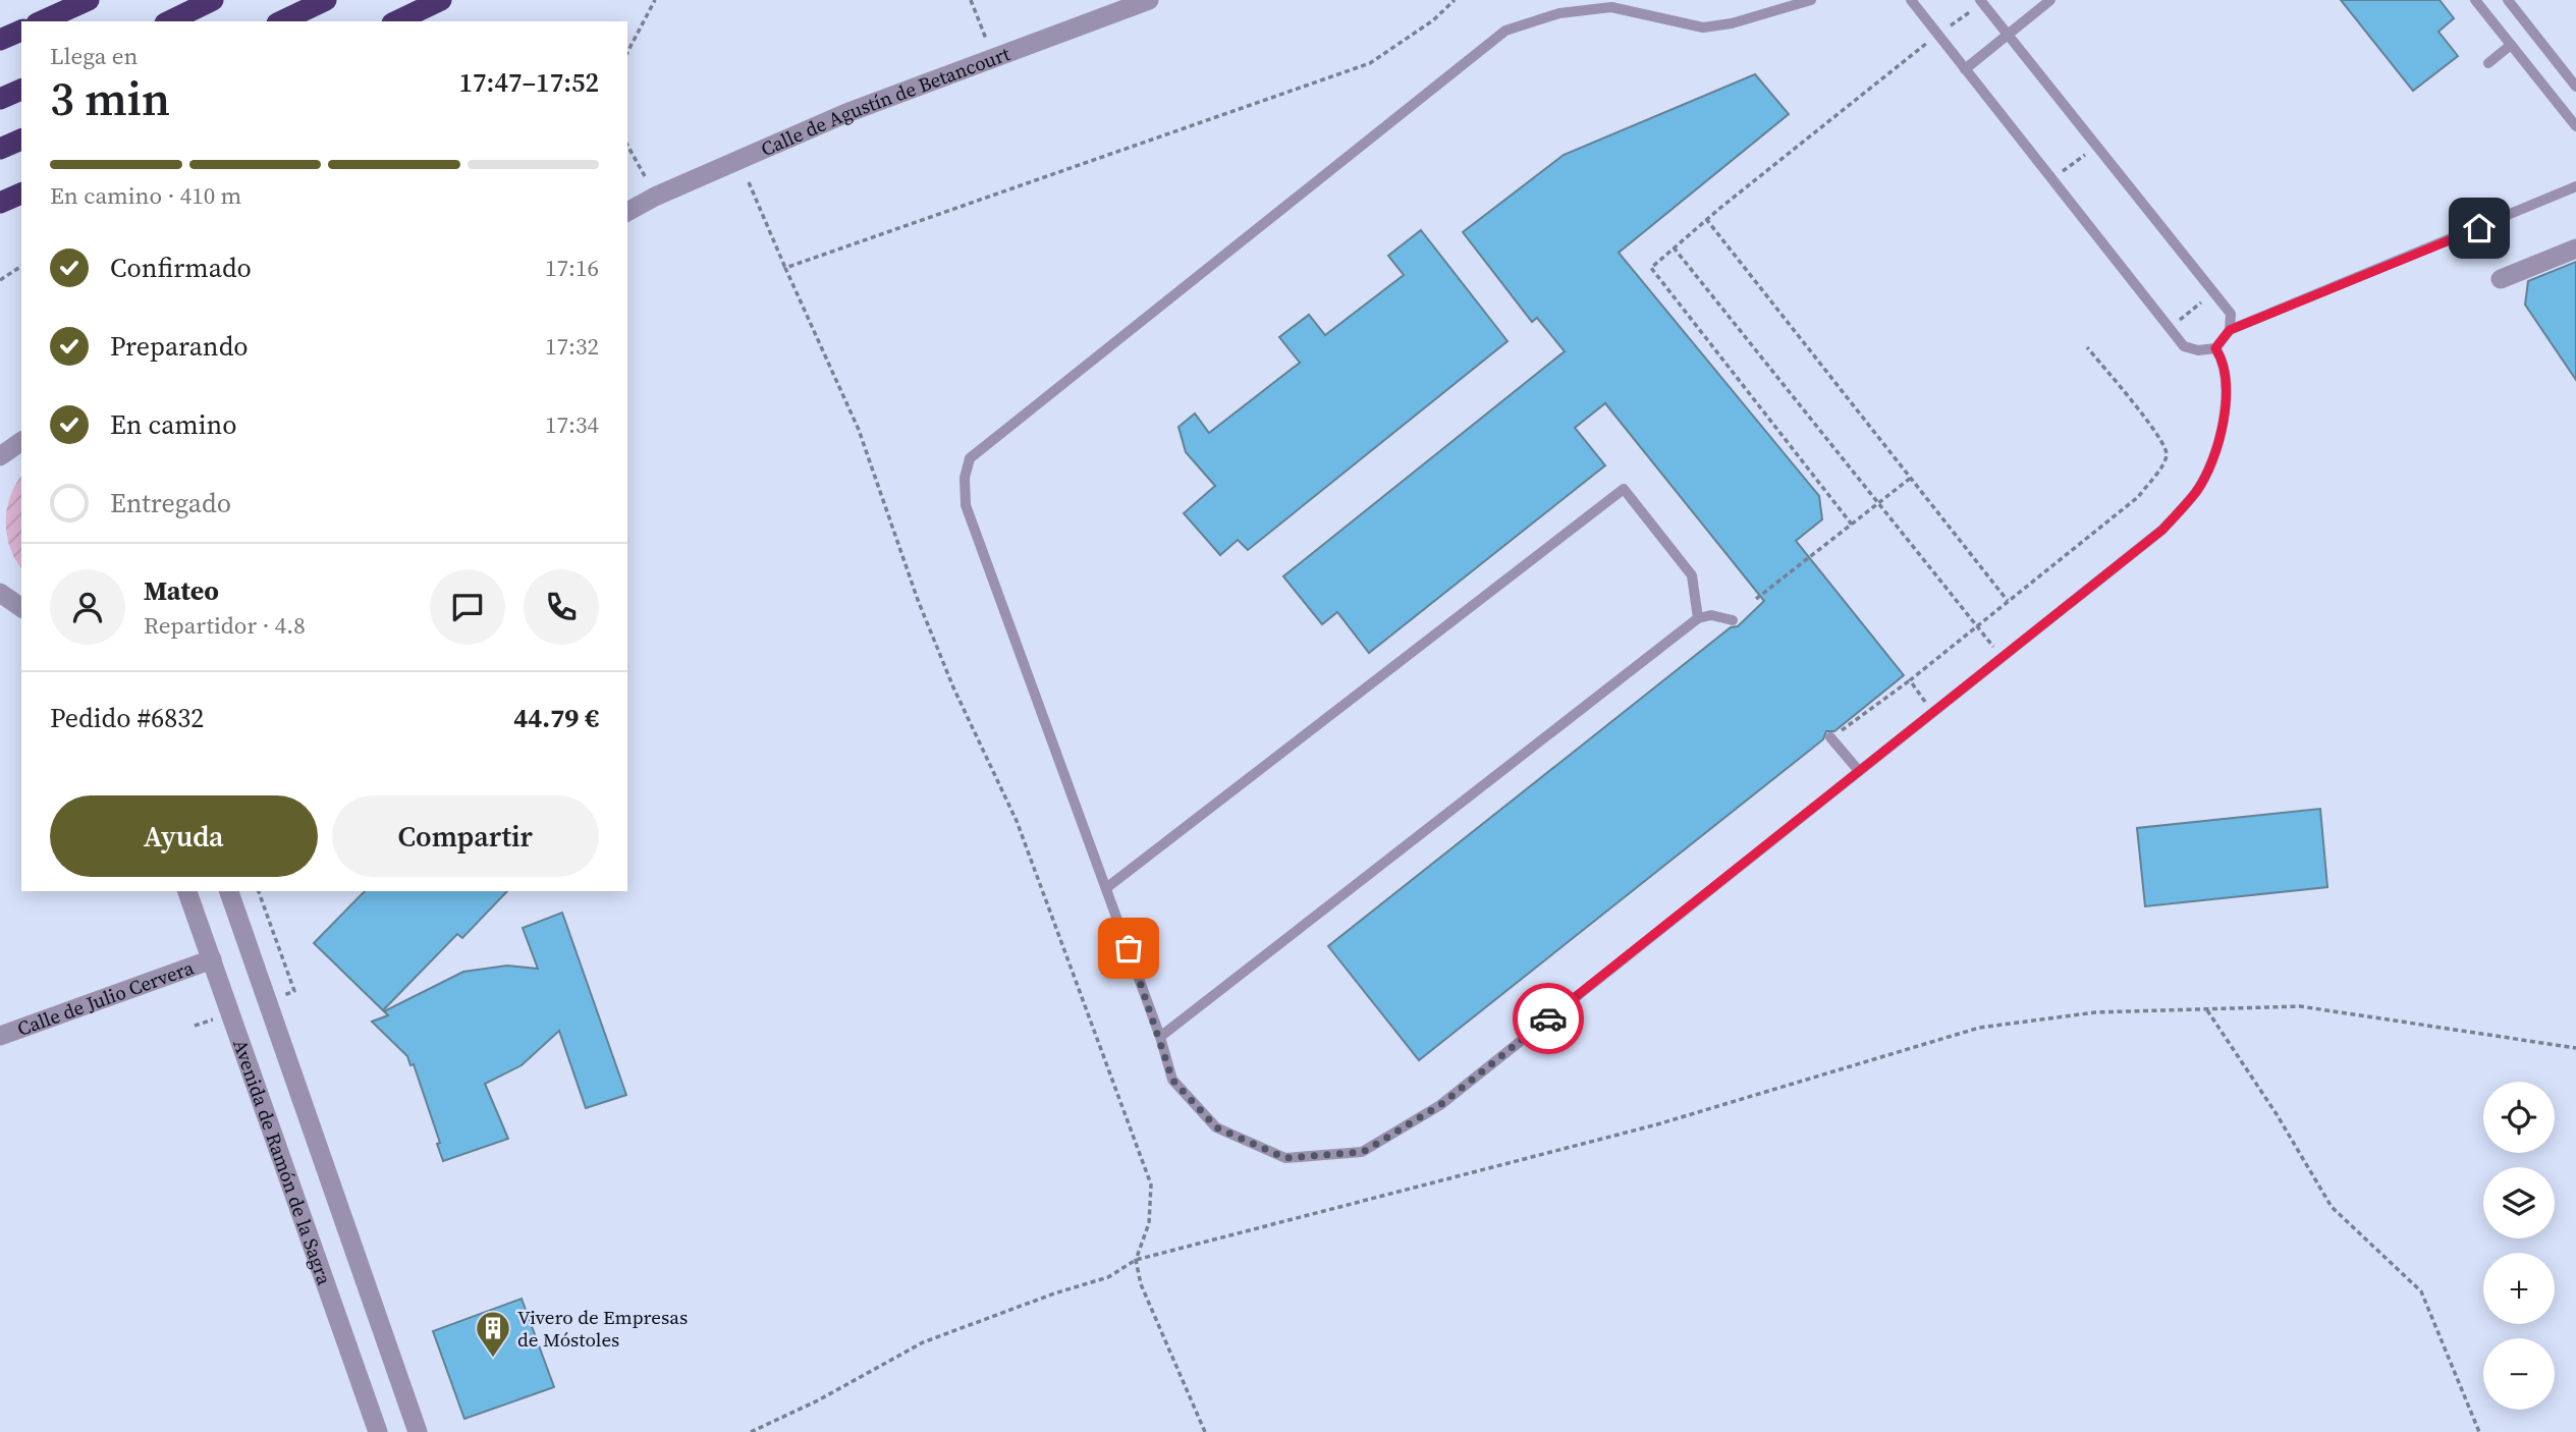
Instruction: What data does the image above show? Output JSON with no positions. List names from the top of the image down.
{
  "streets": {
    "street": ["Calle de Agustín de Betancourt", "Calle de Julio Cervera", "Avenida de Ramón de la Sagra"]
  },
  "crossings": [
    ["Calle de Julio Cervera", "Avenida de Ramón de la Sagra"]
  ],
  "places": {
    "building": ["Vivero de Empresas de Móstoles"]
  },
  "page": {
    "heading": ["3 min", "Llega en", "17:47–17:52"],
    "panel": [
      "Mateo",
      "Repartidor · 4.8",
      "Pedido #6832",
      "44.79 €"
    ],
    "bar": "En camino · 410 m",
    "list": [
      ["Confirmado", "17:16"],
      ["Preparando", "17:32"],
      ["En camino", "17:34"],
      "Entregado"
    ],
    "buttons": ["Ayuda", "Compartir"],
    "map_buttons": ["+", "−"]
  }
}
